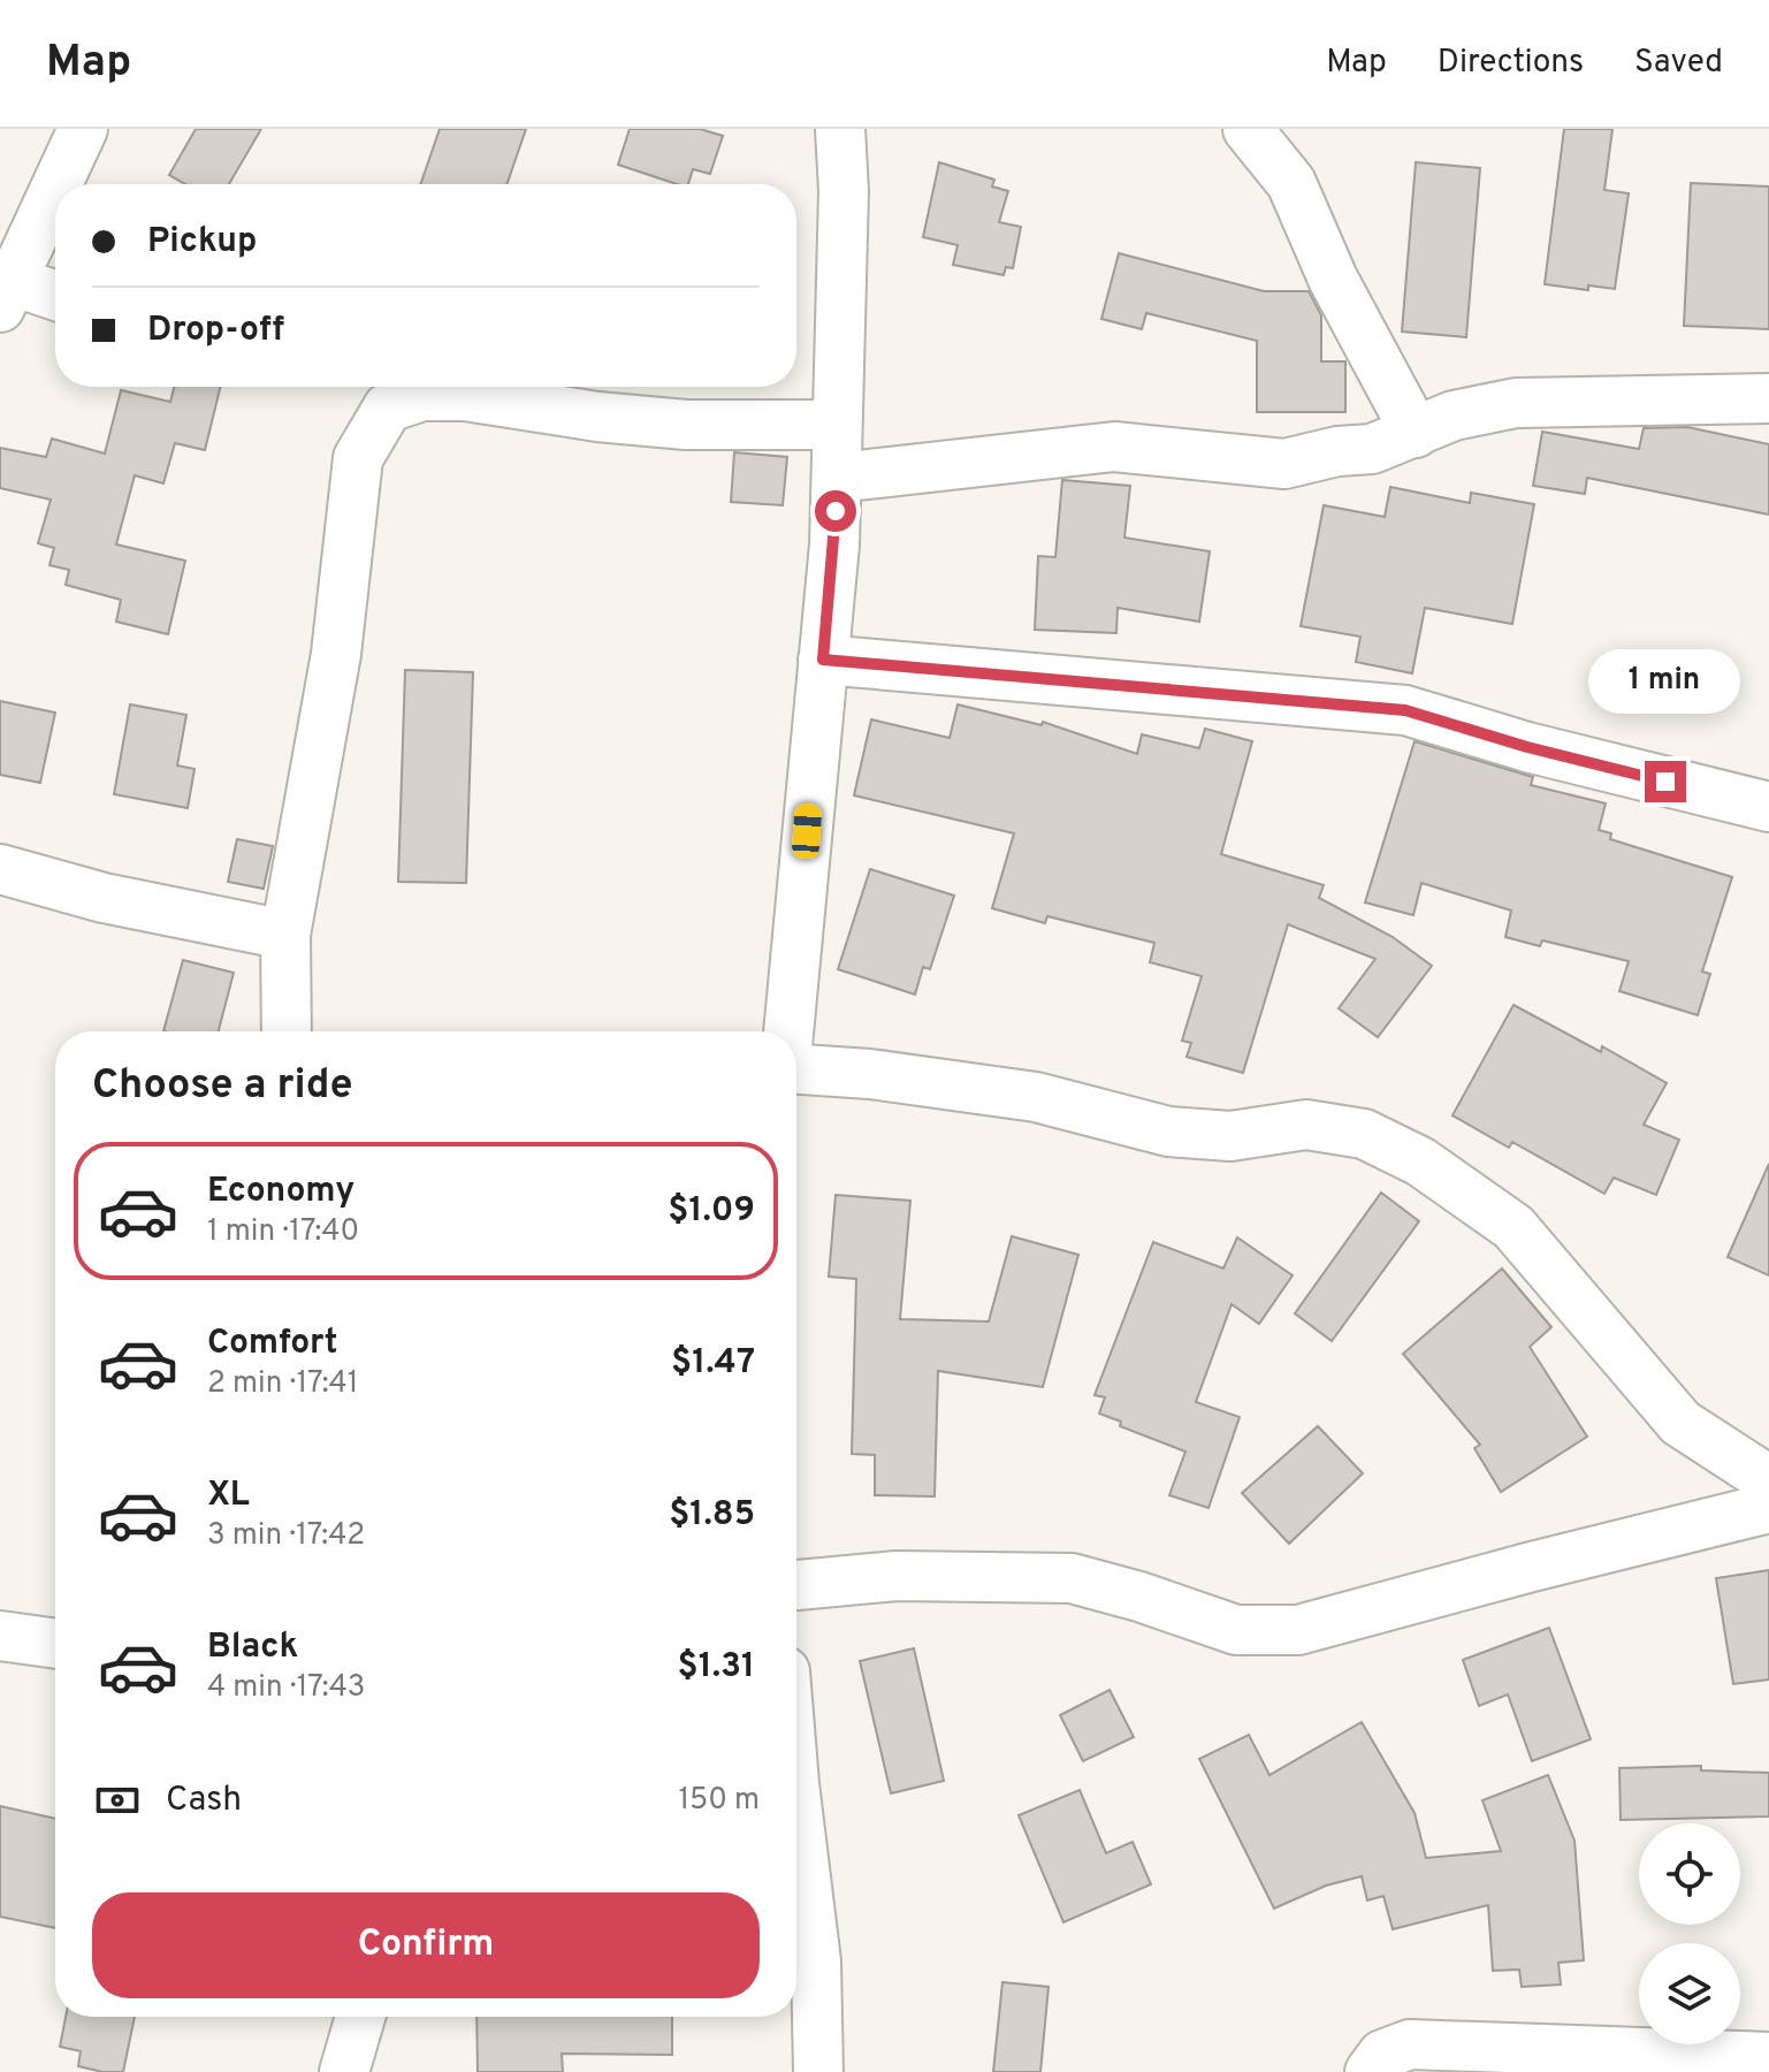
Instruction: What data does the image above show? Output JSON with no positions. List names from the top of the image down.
{
  "page": {
    "header": "Map",
    "nav": ["Map", "Directions", "Saved"],
    "banner": ["Pickup", "Drop-off"],
    "bubble": "1 min",
    "heading": "Choose a ride",
    "list": [
      {
        "name": "Economy",
        "note": "1 min · 17:40",
        "value": "$1.09"
      },
      {
        "name": "Comfort",
        "note": "2 min · 17:41",
        "value": "$1.47"
      },
      {
        "name": "XL",
        "note": "3 min · 17:42",
        "value": "$1.85"
      },
      {
        "name": "Black",
        "note": "4 min · 17:43",
        "value": "$1.31"
      }
    ],
    "pay": ["Cash", "150 m"],
    "buttons": "Confirm"
  }
}
